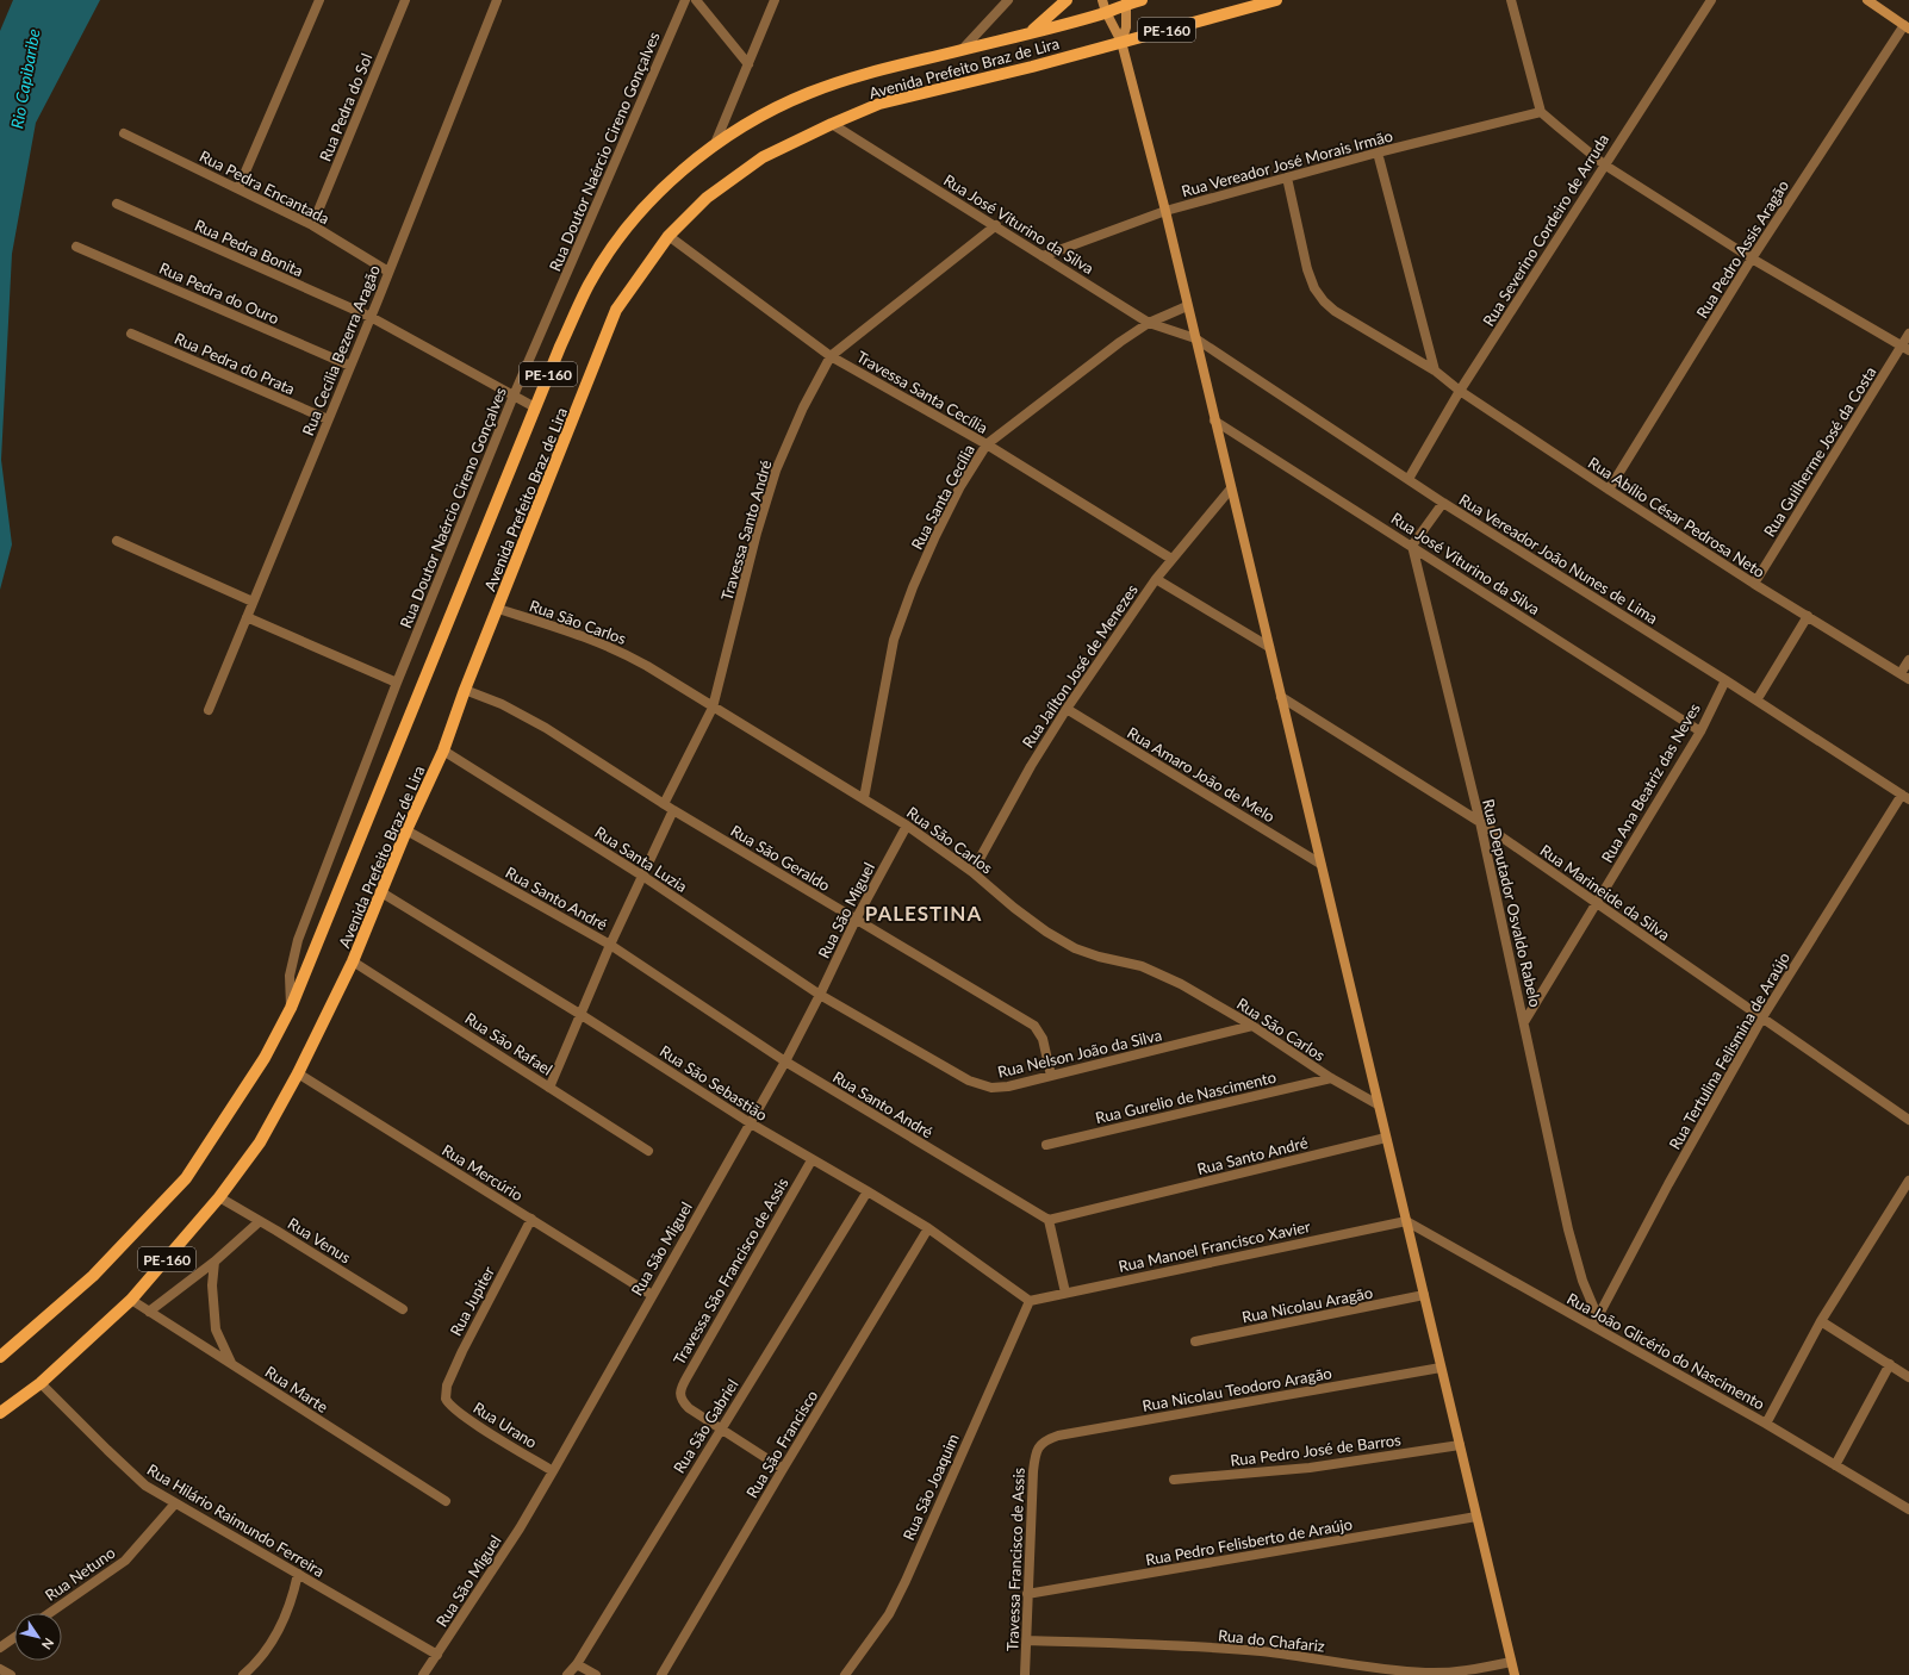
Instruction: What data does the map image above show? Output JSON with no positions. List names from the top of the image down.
{
  "streets": {
    "main road": ["PE-160", "Avenida Prefeito Braz de Lira"],
    "street": [
      "Rua Pedra do Sol",
      "Rua Doutor Naércio Cireno Gonçalves",
      "Rua Vereador José Morais Irmão",
      "Rua Pedra Encantada",
      "Rua José Viturino da Silva",
      "Rua Severino Cordeiro de Arruda",
      "Rua Pedra Bonita",
      "Rua Pedro Assis Aragão",
      "Rua Pedra do Ouro",
      "Rua Cecília Bezerra Aragão",
      "Rua Pedra do Prata",
      "Travessa Santa Cecília",
      "Rua Guilherme José da Costa",
      "Rua Santa Cecília",
      "Rua Abílio César Pedrosa Neto",
      "Travessa Santo André",
      "Rua Vereador João Nunes de Lima",
      "Rua São Carlos",
      "Rua Jaílton José de Menezes",
      "Rua Amaro João de Melo",
      "Rua Ana Beatriz das Neves",
      "Rua São Geraldo",
      "Rua Santa Luzia",
      "Rua Marineide da Silva",
      "Rua Santo André",
      "Rua Deputador Osvaldo Rabelo",
      "Rua São Miguel",
      "Rua São Rafael",
      "Rua Tertulina Felismina de Araújo",
      "Rua Nelson João da Silva",
      "Rua São Sebastião",
      "Rua Gurelio de Nascimento",
      "Rua Mercúrio",
      "Rua Venus",
      "Rua Manoel Francisco Xavier",
      "Travessa São Francisco de Assis",
      "Rua Jupiter",
      "Rua Nicolau Aragão",
      "Rua João Glicério do Nascimento",
      "Rua Marte",
      "Rua Nicolau Teodoro Aragão",
      "Rua Urano",
      "Rua São Gabriel",
      "Rua São Francisco",
      "Rua Pedro José de Barros",
      "Rua São Joaquim",
      "Rua Hilário Raimundo Ferreira",
      "Rua Pedro Felisberto de Araújo",
      "Travessa Francisco de Assis",
      "Rua Netuno",
      "Rua do Chafariz"
    ]
  },
  "crossings": [
    ["PE-160", "Avenida Prefeito Braz de Lira"],
    ["PE-160", "Rua Mercúrio"],
    ["PE-160", "Rua Venus"],
    ["PE-160", "Rua Marte"],
    ["PE-160", "Rua Hilário Raimundo Ferreira"],
    ["Avenida Prefeito Braz de Lira", "Rua Doutor Naércio Cireno Gonçalves"],
    ["Avenida Prefeito Braz de Lira", "Rua José Viturino da Silva"],
    ["Avenida Prefeito Braz de Lira", "Rua Pedra Bonita"],
    ["Avenida Prefeito Braz de Lira", "Travessa Santa Cecília"],
    ["Avenida Prefeito Braz de Lira", "Rua São Carlos"],
    ["Avenida Prefeito Braz de Lira", "Rua São Geraldo"],
    ["Avenida Prefeito Braz de Lira", "Rua Santa Luzia"],
    ["Avenida Prefeito Braz de Lira", "Rua Santo André"],
    ["Avenida Prefeito Braz de Lira", "Rua São Rafael"],
    ["Avenida Prefeito Braz de Lira", "Rua São Sebastião"],
    ["Avenida Prefeito Braz de Lira", "Rua Mercúrio"],
    ["Rua Pedra do Sol", "Rua Pedra Encantada"],
    ["Rua Doutor Naércio Cireno Gonçalves", "Rua Pedra Bonita"],
    ["Rua Vereador José Morais Irmão", "Rua José Viturino da Silva"],
    ["Rua Vereador José Morais Irmão", "Rua Abílio César Pedrosa Neto"],
    ["Rua Pedra Encantada", "Rua Cecília Bezerra Aragão"],
    ["Rua José Viturino da Silva", "Rua Santa Cecília"],
    ["Rua José Viturino da Silva", "Travessa Santo André"],
    ["Rua José Viturino da Silva", "Rua Vereador João Nunes de Lima"],
    ["Rua José Viturino da Silva", "Rua Ana Beatriz das Neves"],
    ["Rua José Viturino da Silva", "Rua Deputador Osvaldo Rabelo"],
    ["Rua Severino Cordeiro de Arruda", "Rua Abílio César Pedrosa Neto"],
    ["Rua Severino Cordeiro de Arruda", "Rua Vereador João Nunes de Lima"],
    ["Rua Pedra Bonita", "Rua Cecília Bezerra Aragão"],
    ["Rua Pedro Assis Aragão", "Rua Abílio César Pedrosa Neto"],
    ["Rua Pedra do Ouro", "Rua Cecília Bezerra Aragão"],
    ["Rua Cecília Bezerra Aragão", "Rua Pedra do Prata"],
    ["Travessa Santa Cecília", "Rua Santa Cecília"],
    ["Travessa Santa Cecília", "Travessa Santo André"],
    ["Travessa Santa Cecília", "Rua Jaílton José de Menezes"],
    ["Rua Guilherme José da Costa", "Rua Abílio César Pedrosa Neto"],
    ["Rua Santa Cecília", "Rua São Carlos"],
    ["Travessa Santo André", "Rua São Carlos"],
    ["Travessa Santo André", "Rua São Geraldo"],
    ["Rua Vereador João Nunes de Lima", "Rua Ana Beatriz das Neves"],
    ["Rua Vereador João Nunes de Lima", "Rua Tertulina Felismina de Araújo"],
    ["Rua São Carlos", "Rua Jaílton José de Menezes"],
    ["Rua São Carlos", "Rua São Miguel"],
    ["Rua São Carlos", "Rua Nelson João da Silva"],
    ["Rua São Carlos", "Rua Gurelio de Nascimento"],
    ["Rua Jaílton José de Menezes", "Rua Amaro João de Melo"],
    ["Rua Ana Beatriz das Neves", "Rua Marineide da Silva"],
    ["Rua Ana Beatriz das Neves", "Rua Deputador Osvaldo Rabelo"],
    ["Rua São Geraldo", "Rua São Miguel"],
    ["Rua São Geraldo", "Rua Nelson João da Silva"],
    ["Rua Santa Luzia", "Rua São Miguel"],
    ["Rua Santa Luzia", "Rua Nelson João da Silva"],
    ["Rua Marineide da Silva", "Rua Deputador Osvaldo Rabelo"],
    ["Rua Marineide da Silva", "Rua Tertulina Felismina de Araújo"],
    ["Rua Santo André", "Rua São Miguel"],
    ["Rua Deputador Osvaldo Rabelo", "Rua Tertulina Felismina de Araújo"],
    ["Rua Deputador Osvaldo Rabelo", "Rua João Glicério do Nascimento"],
    ["Rua São Miguel", "Rua Nelson João da Silva"],
    ["Rua São Miguel", "Rua São Sebastião"],
    ["Rua São Miguel", "Rua Mercúrio"],
    ["Rua São Miguel", "Rua Urano"],
    ["Rua São Miguel", "Rua Hilário Raimundo Ferreira"],
    ["Rua Tertulina Felismina de Araújo", "Rua João Glicério do Nascimento"],
    ["Rua São Sebastião", "Rua Manoel Francisco Xavier"],
    ["Rua São Sebastião", "Travessa São Francisco de Assis"],
    ["Rua São Sebastião", "Rua São Gabriel"],
    ["Rua São Sebastião", "Rua São Francisco"],
    ["Rua São Sebastião", "Rua São Joaquim"],
    ["Rua Mercúrio", "Rua Jupiter"],
    ["Rua Manoel Francisco Xavier", "Rua João Glicério do Nascimento"],
    ["Rua Manoel Francisco Xavier", "Rua São Joaquim"],
    ["Travessa São Francisco de Assis", "Rua São Gabriel"],
    ["Rua Jupiter", "Rua Urano"],
    ["Rua Nicolau Teodoro Aragão", "Travessa Francisco de Assis"],
    ["Rua Hilário Raimundo Ferreira", "Rua Netuno"],
    ["Rua Pedro Felisberto de Araújo", "Travessa Francisco de Assis"],
    ["Travessa Francisco de Assis", "Rua do Chafariz"]
  ],
  "districts": ["PALESTINA"],
  "water": ["Rio Capibaribe"],
  "north": "bottom right"
}
